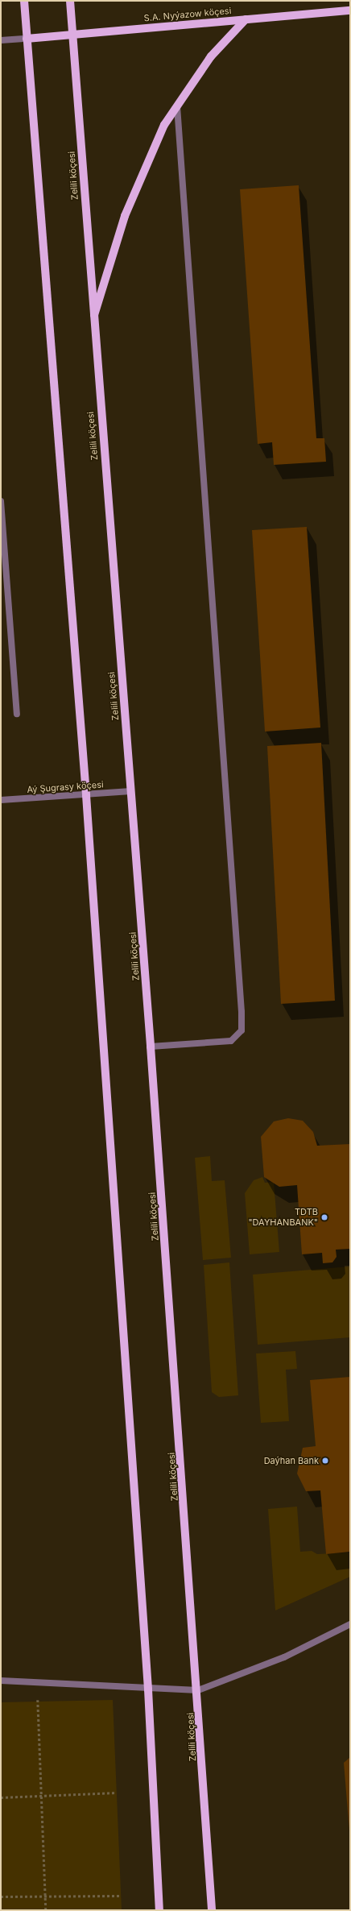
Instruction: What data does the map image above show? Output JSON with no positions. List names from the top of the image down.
{
  "streets": {
    "main road": ["S.A. Nyýazow köçesi", "Zelili köçesi"],
    "street": ["Aý Şugrasy köçesi"]
  },
  "crossings": [
    ["S.A. Nyýazow köçesi", "Zelili köçesi"],
    ["Zelili köçesi", "Aý Şugrasy köçesi"]
  ],
  "places": ["TDTB \"DAYHANBANK\"", "Daýhan Bank"]
}
